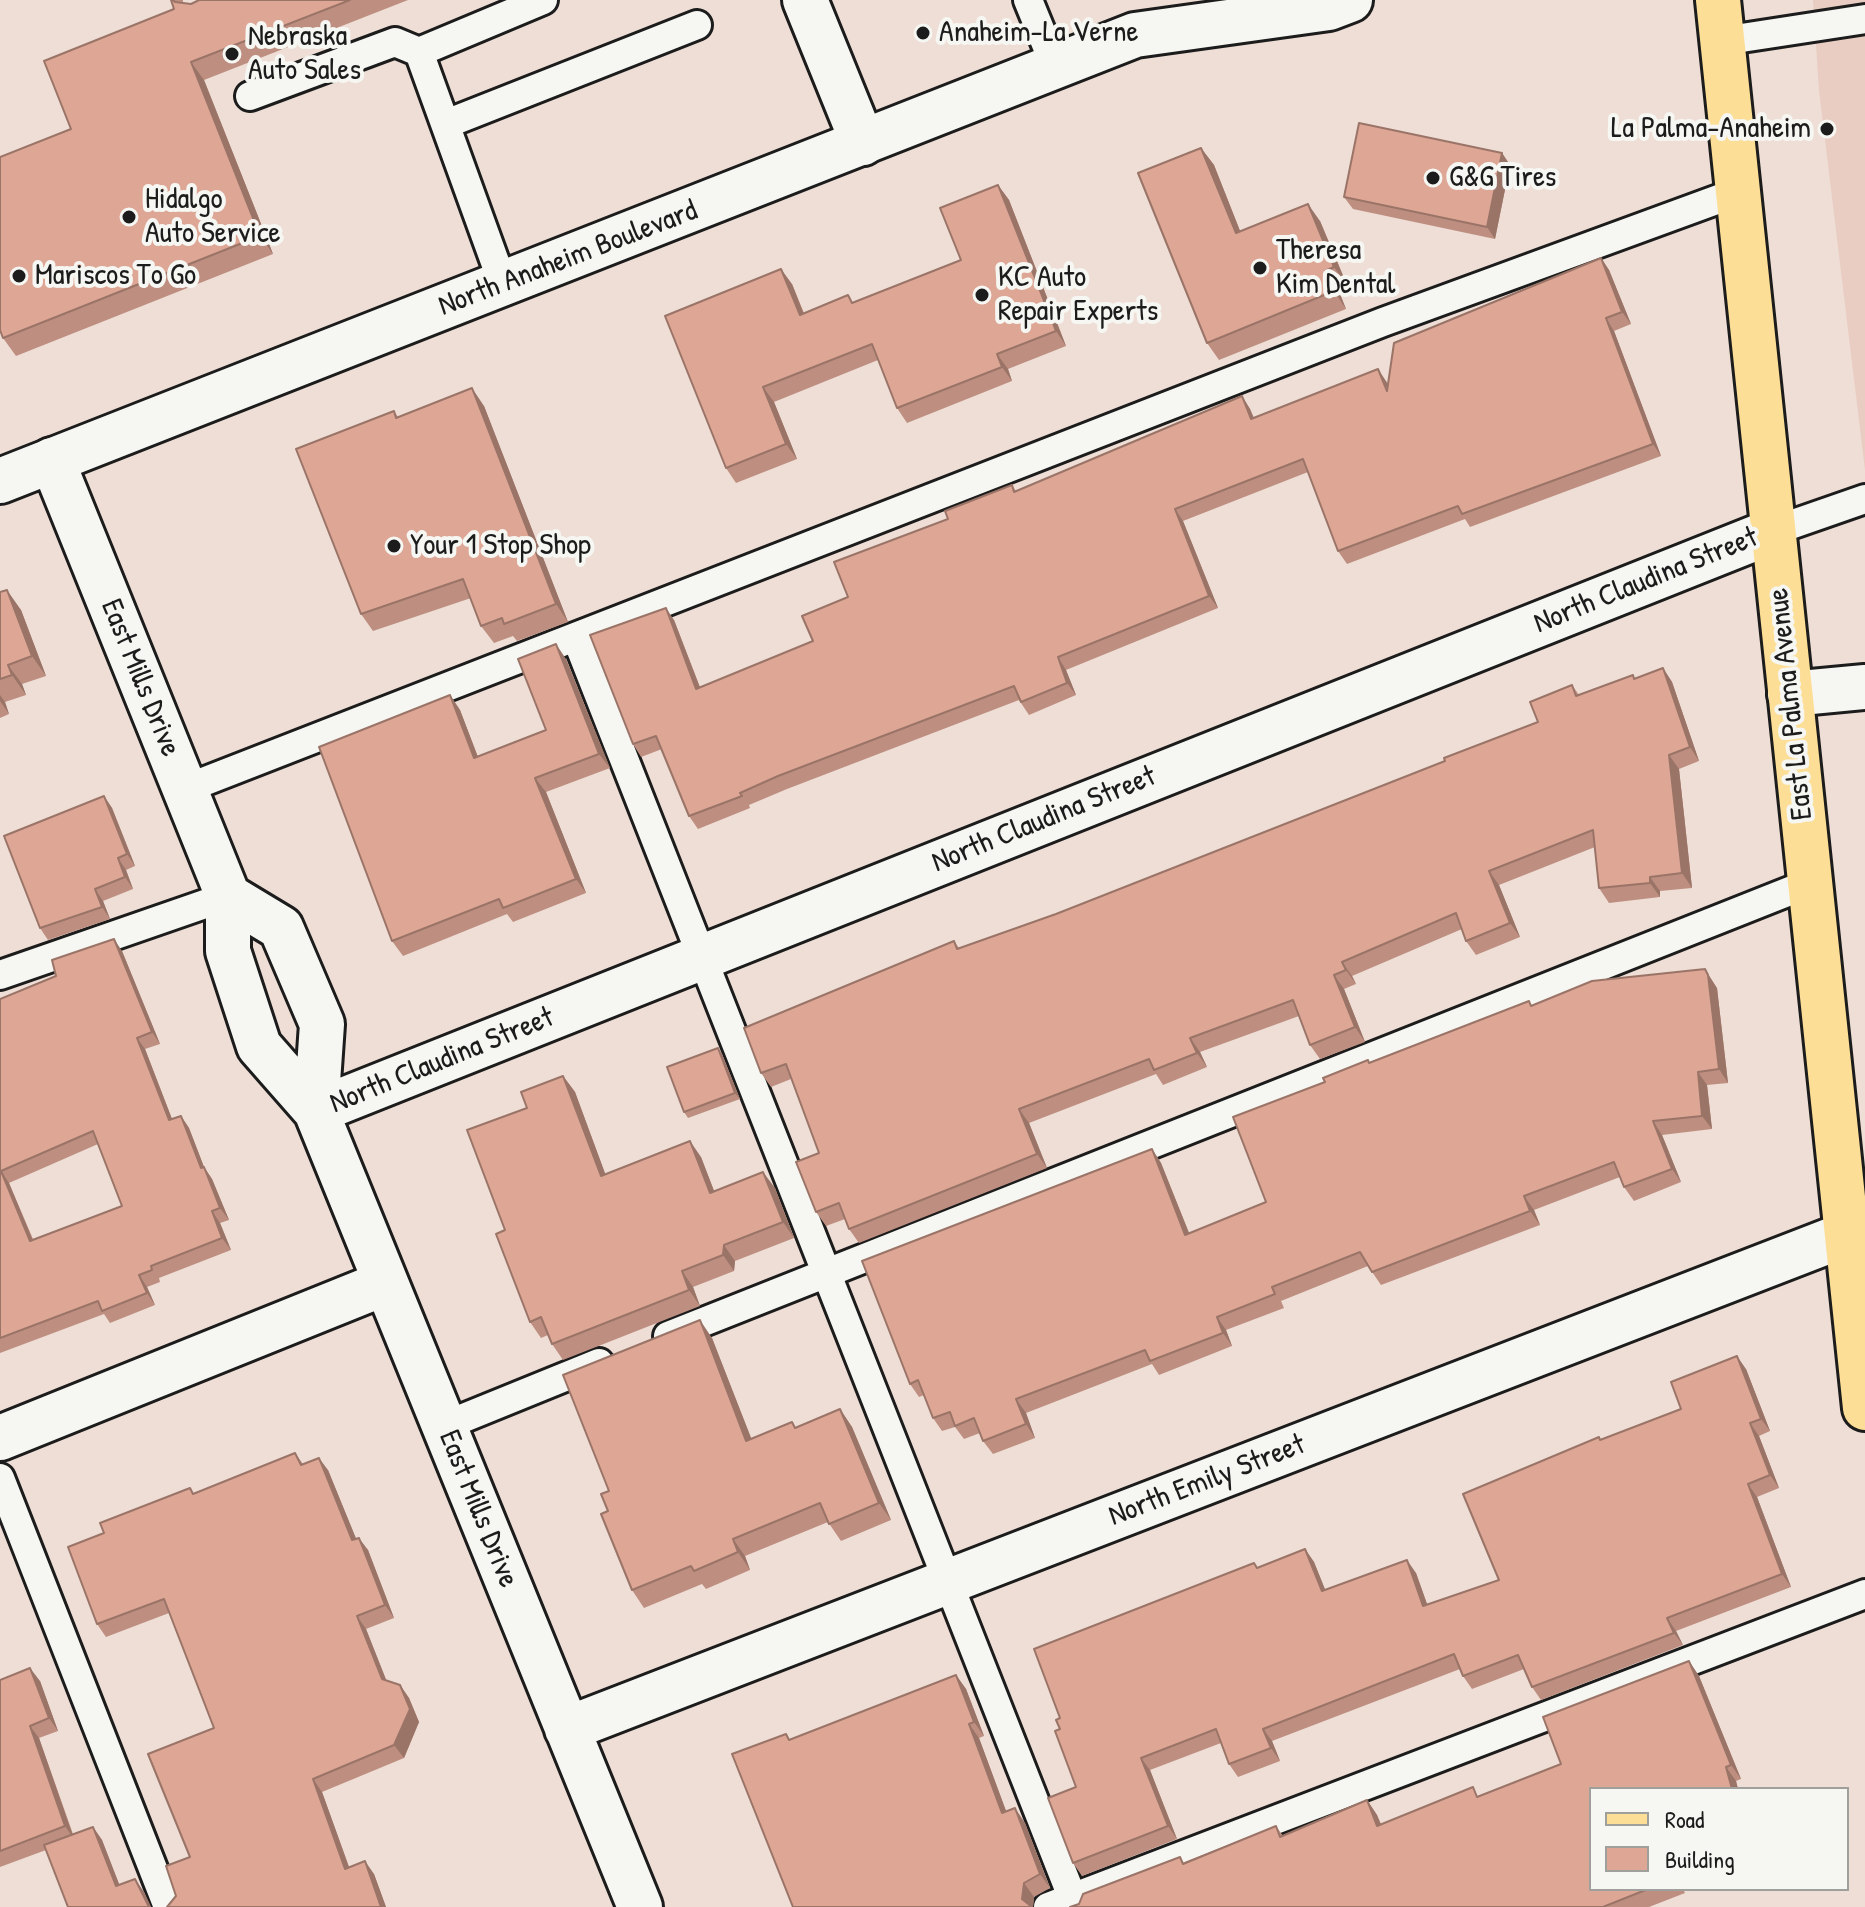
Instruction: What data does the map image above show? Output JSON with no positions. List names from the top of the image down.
{
  "streets": {
    "main road": ["East La Palma Avenue"],
    "street": [
      "North Anaheim Boulevard",
      "North Claudina Street",
      "East Mills Drive",
      "North Emily Street"
    ]
  },
  "crossings": [
    ["North Anaheim Boulevard", "East Mills Drive"],
    ["North Claudina Street", "East Mills Drive"],
    ["North Claudina Street", "East La Palma Avenue"],
    ["East Mills Drive", "North Emily Street"],
    ["East La Palma Avenue", "North Emily Street"]
  ],
  "places": [
    "Anaheim-La Verne",
    "Nebraska Auto Sales",
    "La Palma-Anaheim",
    "G&G Tires",
    "Hidalgo Auto Service",
    "Theresa Kim Dental",
    "Mariscos To Go",
    "KC Auto Repair Experts",
    "Your 1 Stop Shop"
  ],
  "legend": ["Road", "Building"]
}
